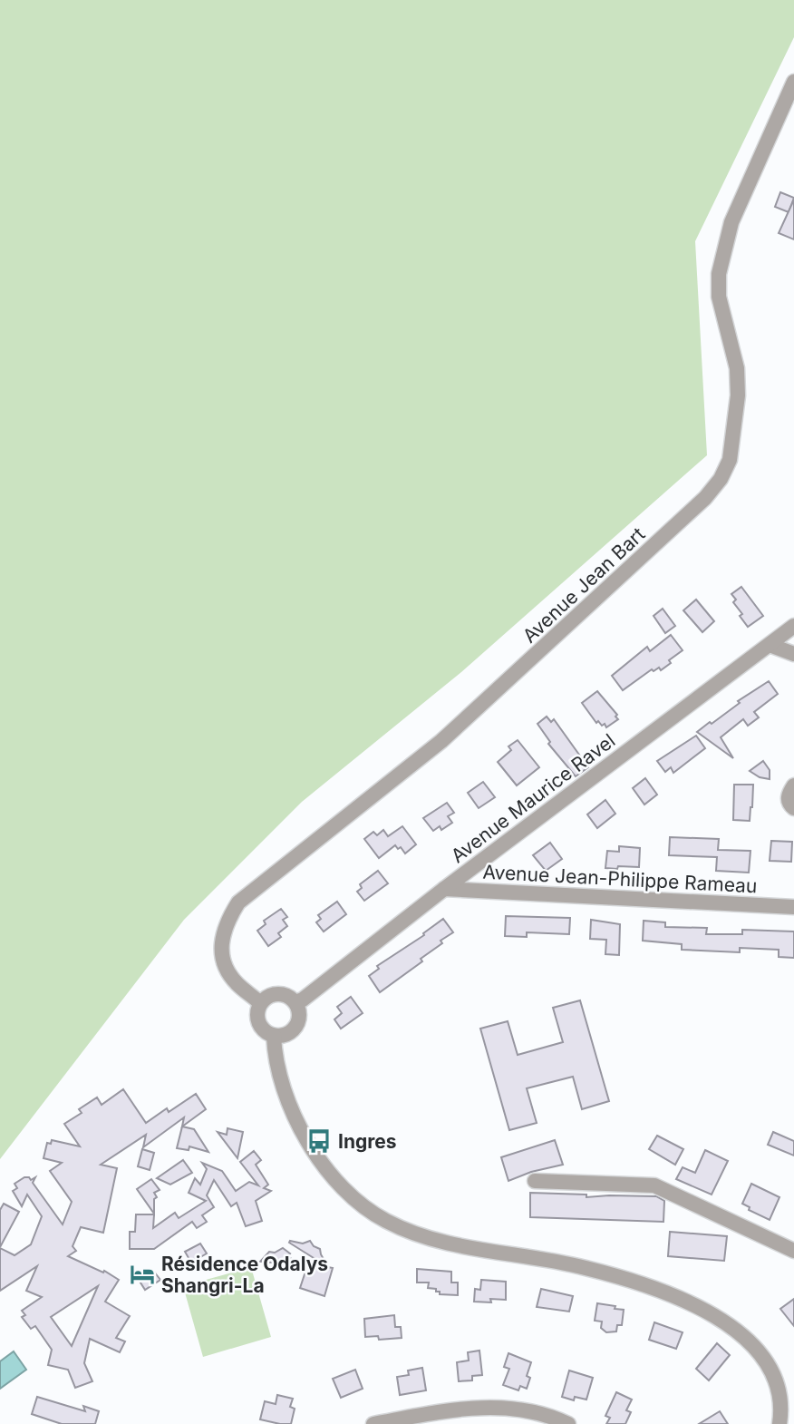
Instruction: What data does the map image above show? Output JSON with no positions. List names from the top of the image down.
{
  "streets": {
    "street": ["Avenue Jean Bart", "Avenue Maurice Ravel", "Avenue Jean-Philippe Rameau"]
  },
  "crossings": [
    ["Avenue Jean Bart", "Avenue Maurice Ravel"],
    ["Avenue Maurice Ravel", "Avenue Jean-Philippe Rameau"]
  ],
  "places": {
    "bus stop": ["Ingres"],
    "hotel": ["Résidence Odalys Shangri-La"]
  }
}
